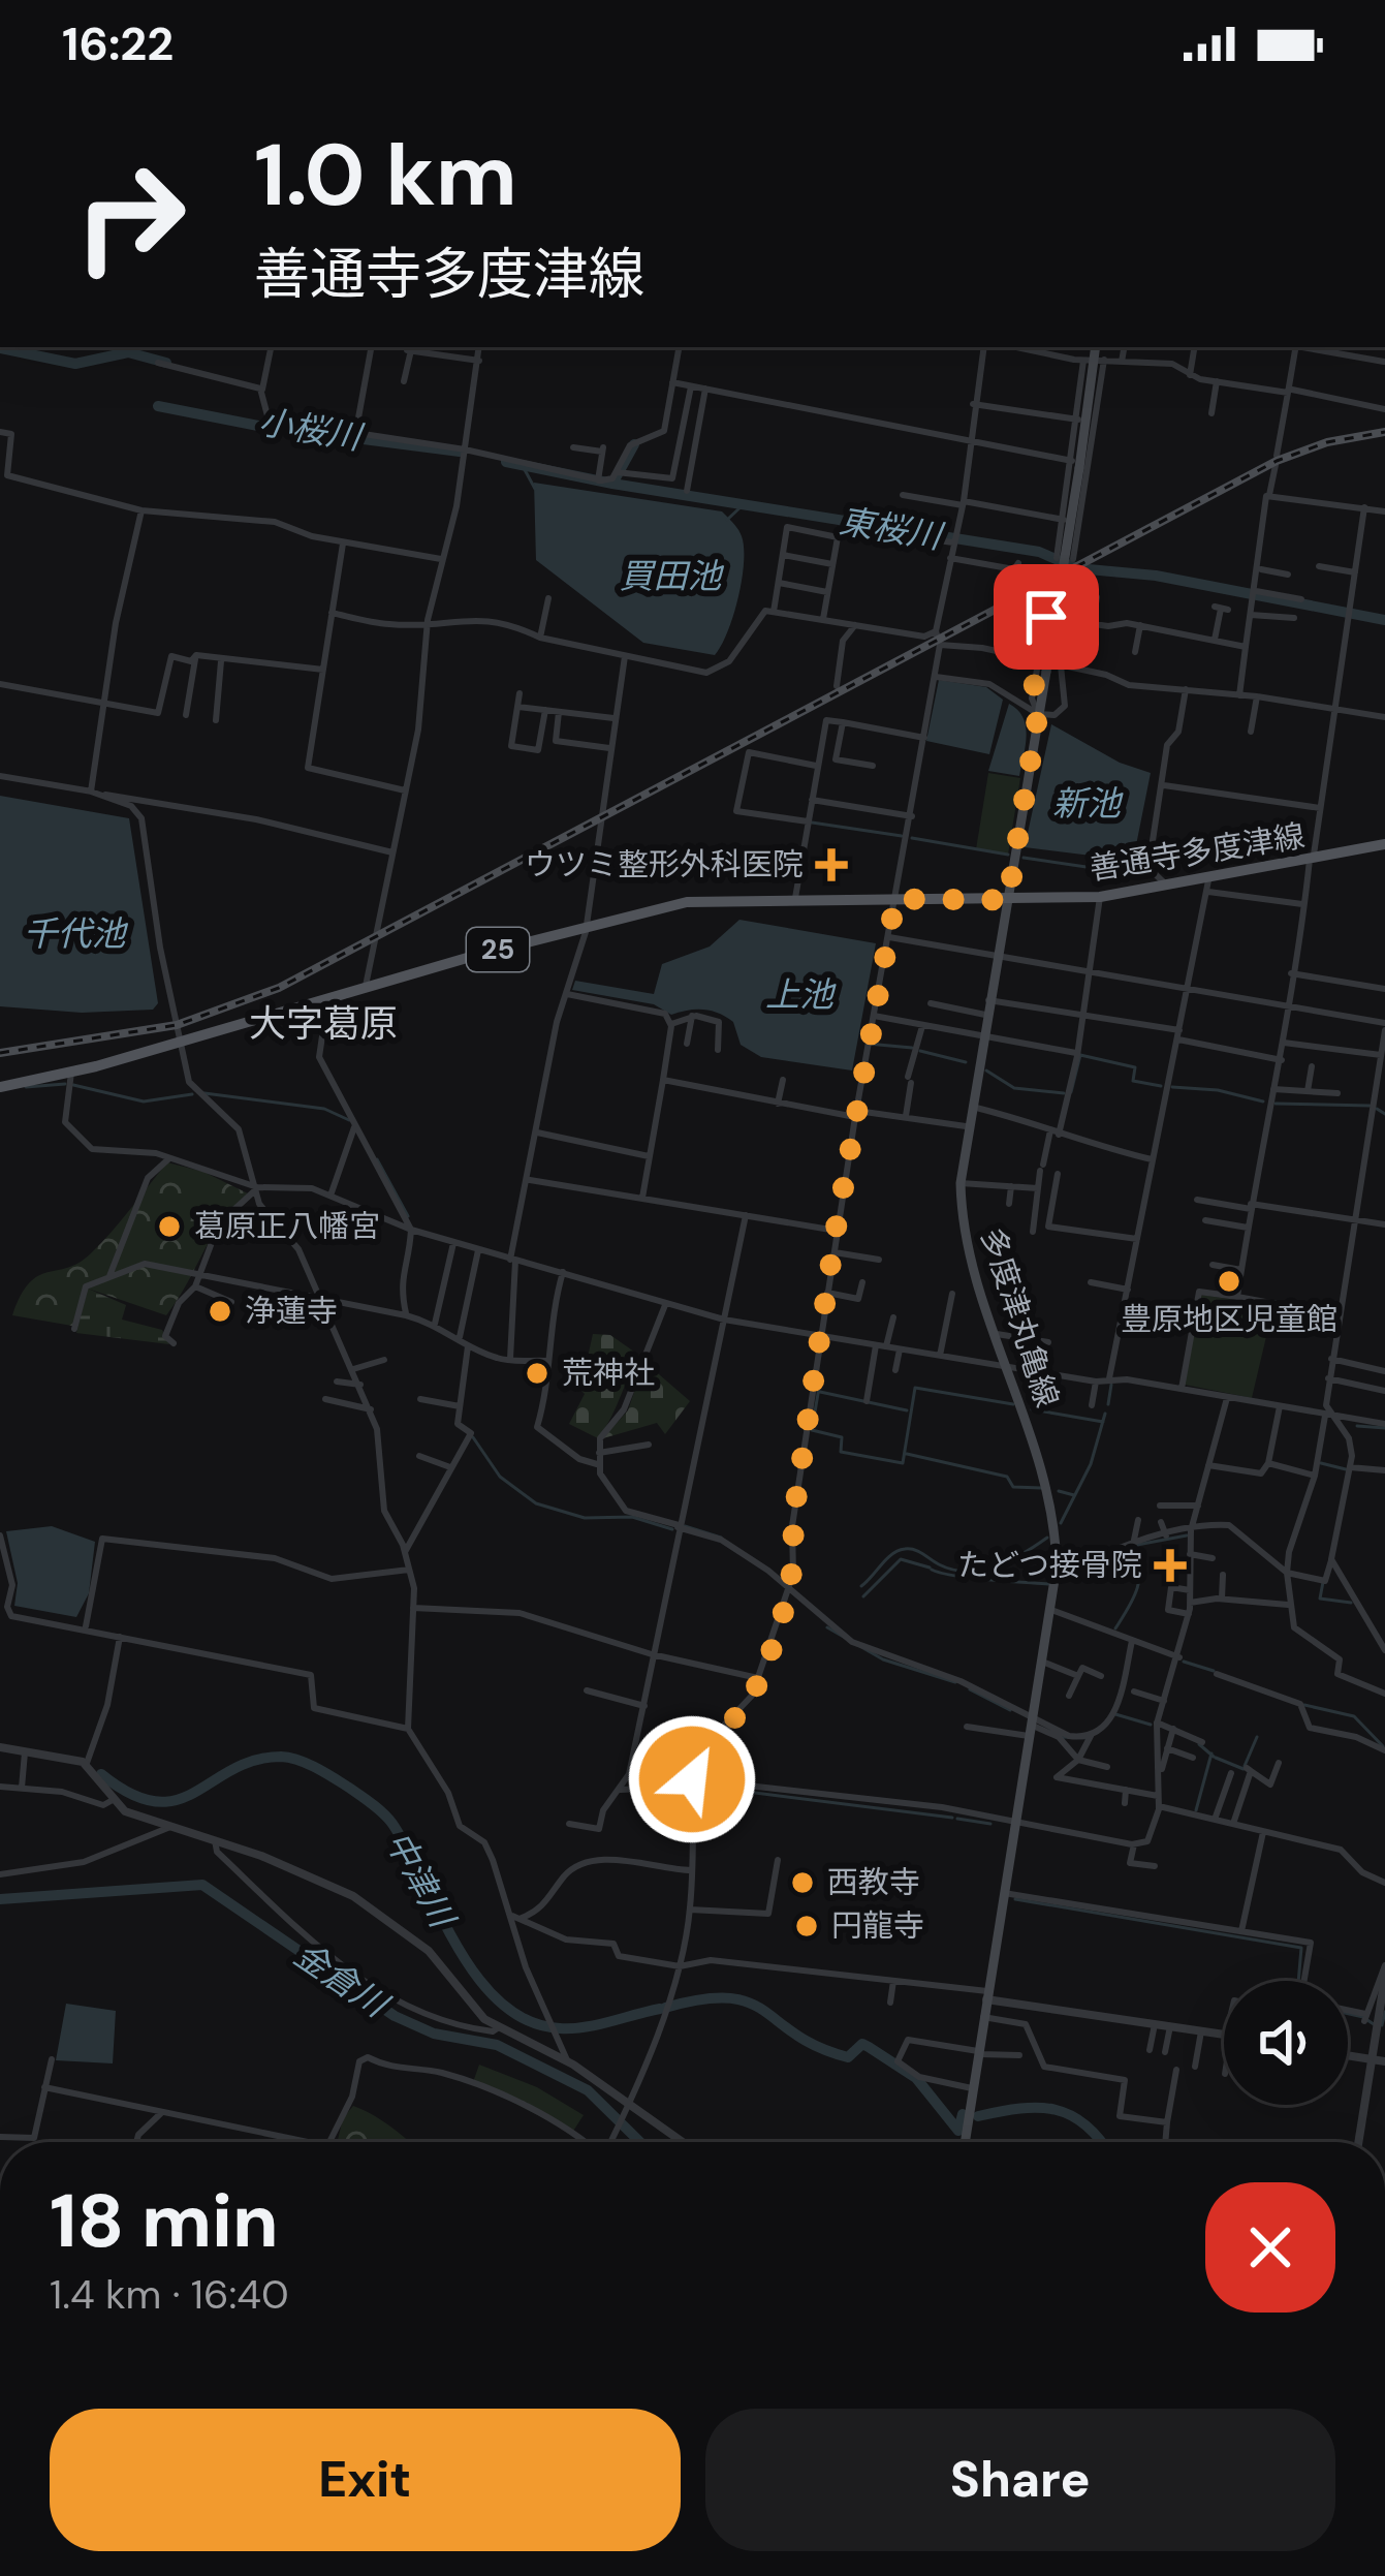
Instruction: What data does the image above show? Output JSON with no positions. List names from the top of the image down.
{
  "streets": {
    "main road": ["善通寺多度津線", "25", "多度津丸亀線"]
  },
  "crossings": [
    ["善通寺多度津線", "多度津丸亀線"]
  ],
  "districts": ["大字葛原"],
  "water": [
    "小桜川",
    "東桜川",
    "買田池",
    "新池",
    "千代池",
    "上池",
    "中津川",
    "金倉川"
  ],
  "places": {
    "health": ["ウツミ整形外科医院", "たどつ接骨院"],
    "other": [
      "葛原正八幡宮",
      "豊原地区児童館",
      "浄蓮寺",
      "荒神社",
      "西教寺",
      "円龍寺"
    ]
  },
  "page": {
    "status": "16:22",
    "turn": ["1.0 km", "善通寺多度津線"],
    "heading": ["18 min", "1.4 km · 16:40"],
    "buttons": ["Exit", "Share"]
  }
}
